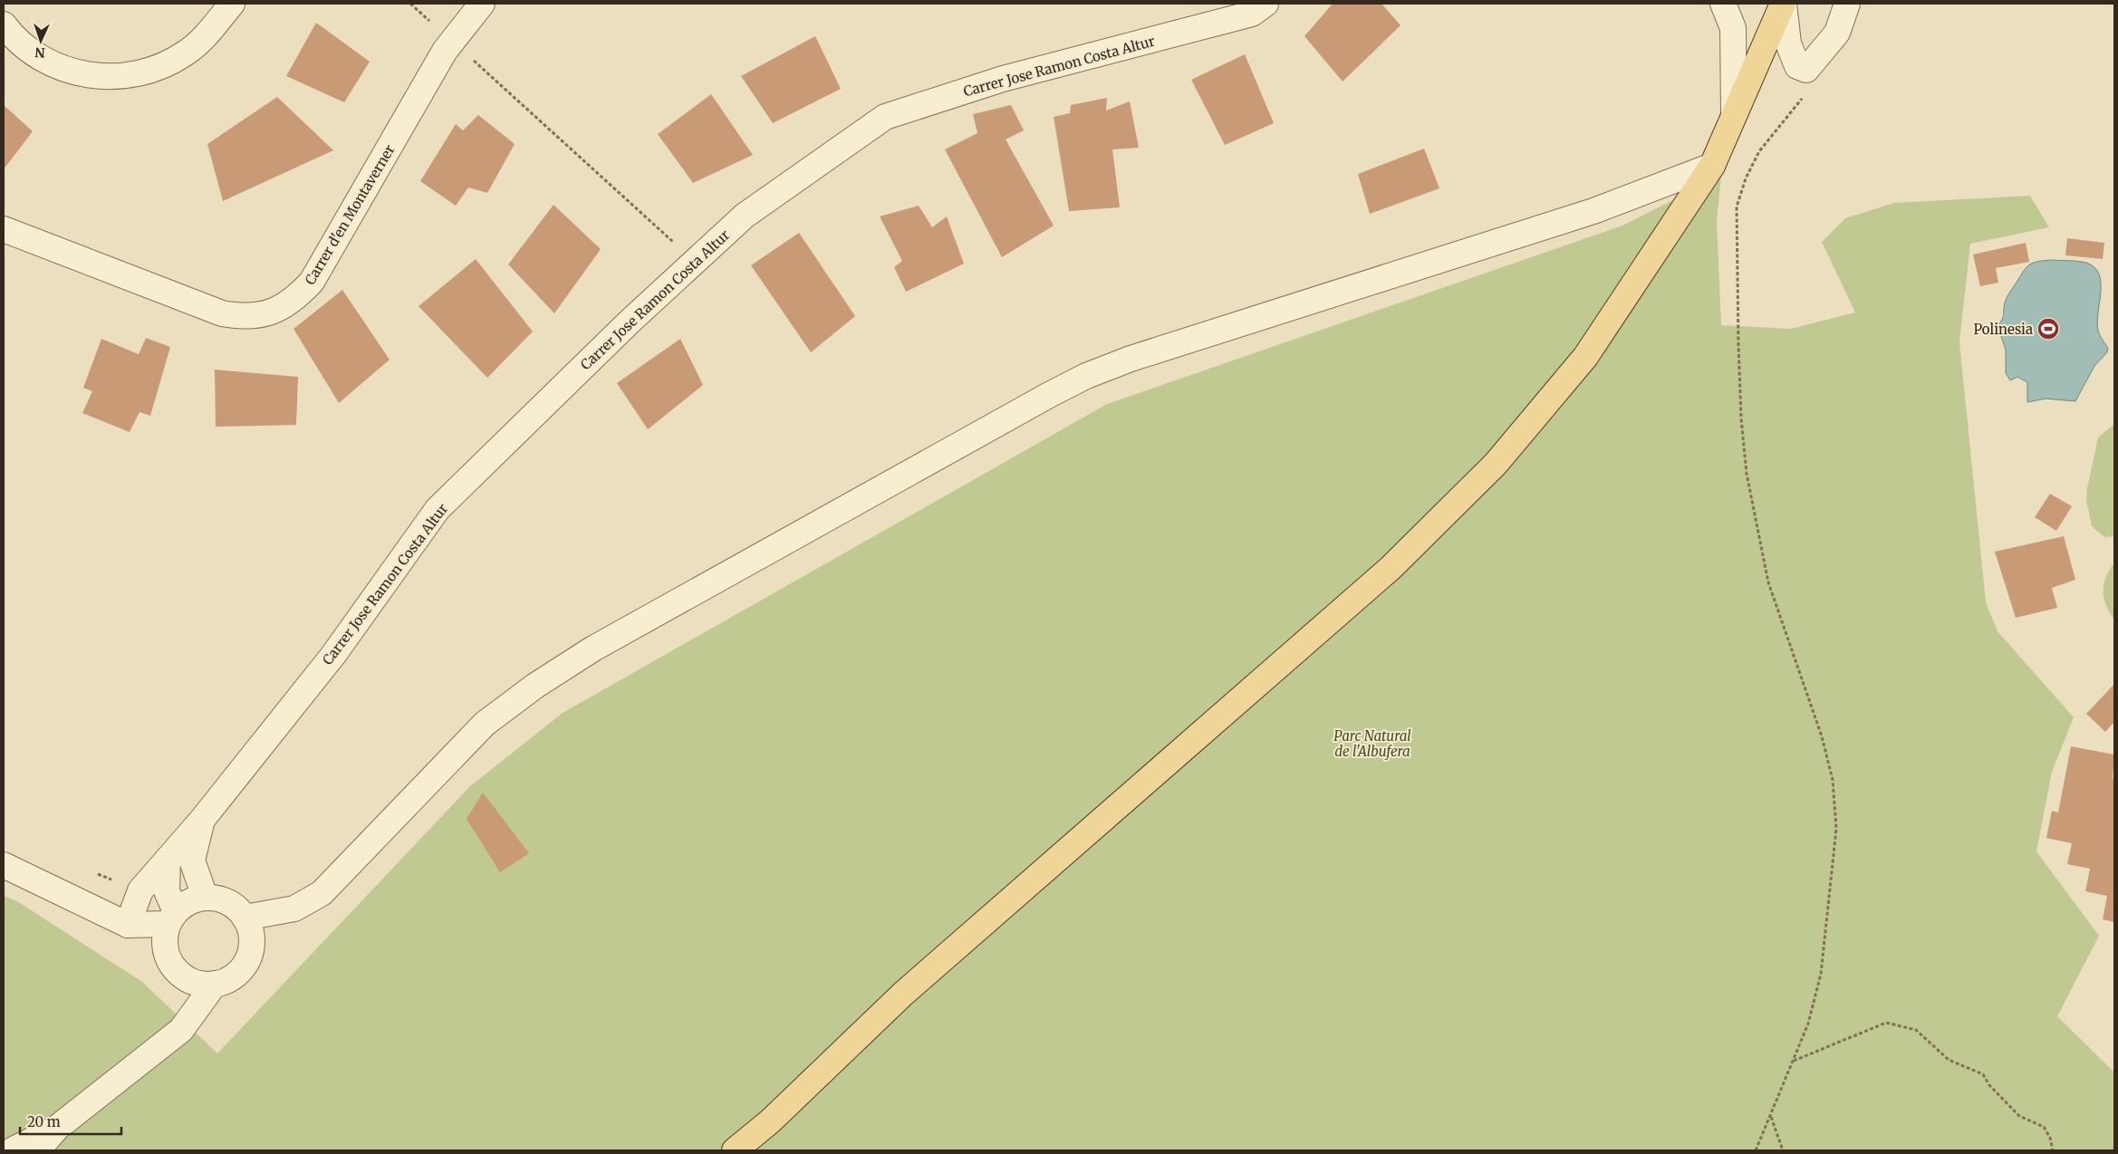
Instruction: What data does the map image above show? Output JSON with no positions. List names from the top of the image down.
{
  "streets": {
    "street": ["Carrer Jose Ramon Costa Altur", "Carrer d'en Montaverner"]
  },
  "parks": ["Parc Natural de l'Albufera"],
  "places": {
    "sports": ["Polinesia"]
  },
  "scale_bar": "20 m",
  "north": "bottom"
}
